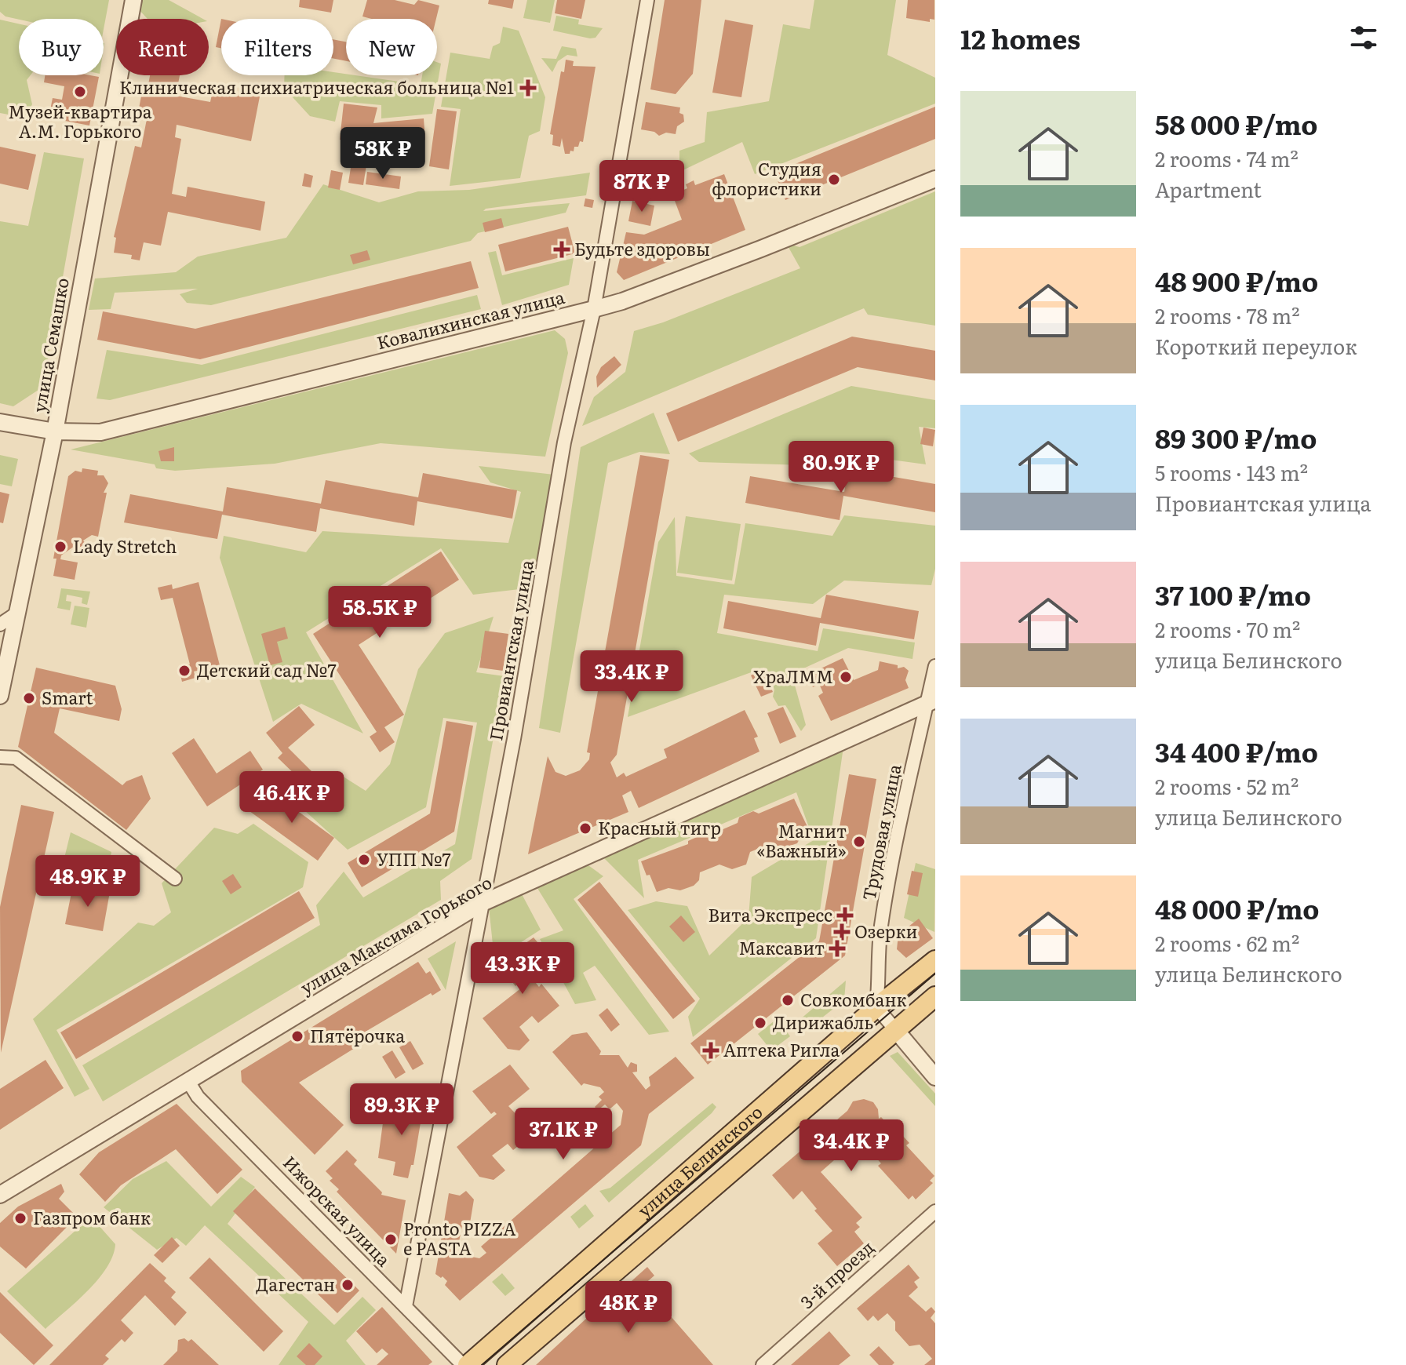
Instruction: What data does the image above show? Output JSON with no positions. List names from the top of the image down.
{
  "streets": {
    "main road": ["улица Белинского"],
    "street": [
      "Ковалихинская улица",
      "улица Семашко",
      "Провиантская улица",
      "Трудовая улица",
      "улица Максима Горького",
      "Ижорская улица",
      "3-й проезд"
    ]
  },
  "crossings": [
    ["Ковалихинская улица", "улица Семашко"],
    ["Ковалихинская улица", "Провиантская улица"],
    ["Провиантская улица", "улица Максима Горького"],
    ["Провиантская улица", "Ижорская улица"],
    ["Трудовая улица", "улица Максима Горького"],
    ["Трудовая улица", "улица Белинского"],
    ["улица Максима Горького", "Ижорская улица"]
  ],
  "places": {
    "health": [
      "Клиническая психиатрическая больница №1",
      "Будьте здоровы",
      "Вита Экспресс",
      "Озерки",
      "Максавит",
      "Аптека Ригла"
    ],
    "other": [
      "Музей-квартира А.М. Горького",
      "Студия флористики",
      "Lady Stretch",
      "Детский сад №7",
      "ХраЛММ",
      "Smart",
      "Красный тигр",
      "Магнит «Важный»",
      "УПП №7",
      "Совкомбанк",
      "Дирижабль",
      "Пятёрочка",
      "Газпром банк",
      "Pronto PIZZA e PASTA",
      "Дагестан"
    ]
  },
  "page": {
    "heading": "12 homes",
    "chip": [
      "Buy",
      "Rent",
      "Filters",
      "New"
    ],
    "list": [
      {
        "name": "58 000 ₽/mo",
        "note": "2 rooms · 74 m² · Apartment"
      },
      {
        "name": "48 900 ₽/mo",
        "note": "2 rooms · 78 m² · Короткий переулок"
      },
      {
        "name": "89 300 ₽/mo",
        "note": "5 rooms · 143 m² · Провиантская улица"
      },
      {
        "name": "37 100 ₽/mo",
        "note": "2 rooms · 70 m² · улица Белинского"
      },
      {
        "name": "34 400 ₽/mo",
        "note": "2 rooms · 52 m² · улица Белинского"
      },
      {
        "name": "48 000 ₽/mo",
        "note": "2 rooms · 62 m² · улица Белинского"
      }
    ],
    "price": [
      "58K ₽",
      "87K ₽",
      "80.9K ₽",
      "58.5K ₽",
      "33.4K ₽",
      "46.4K ₽",
      "48.9K ₽",
      "43.3K ₽",
      "89.3K ₽",
      "37.1K ₽",
      "34.4K ₽",
      "48K ₽"
    ]
  }
}
